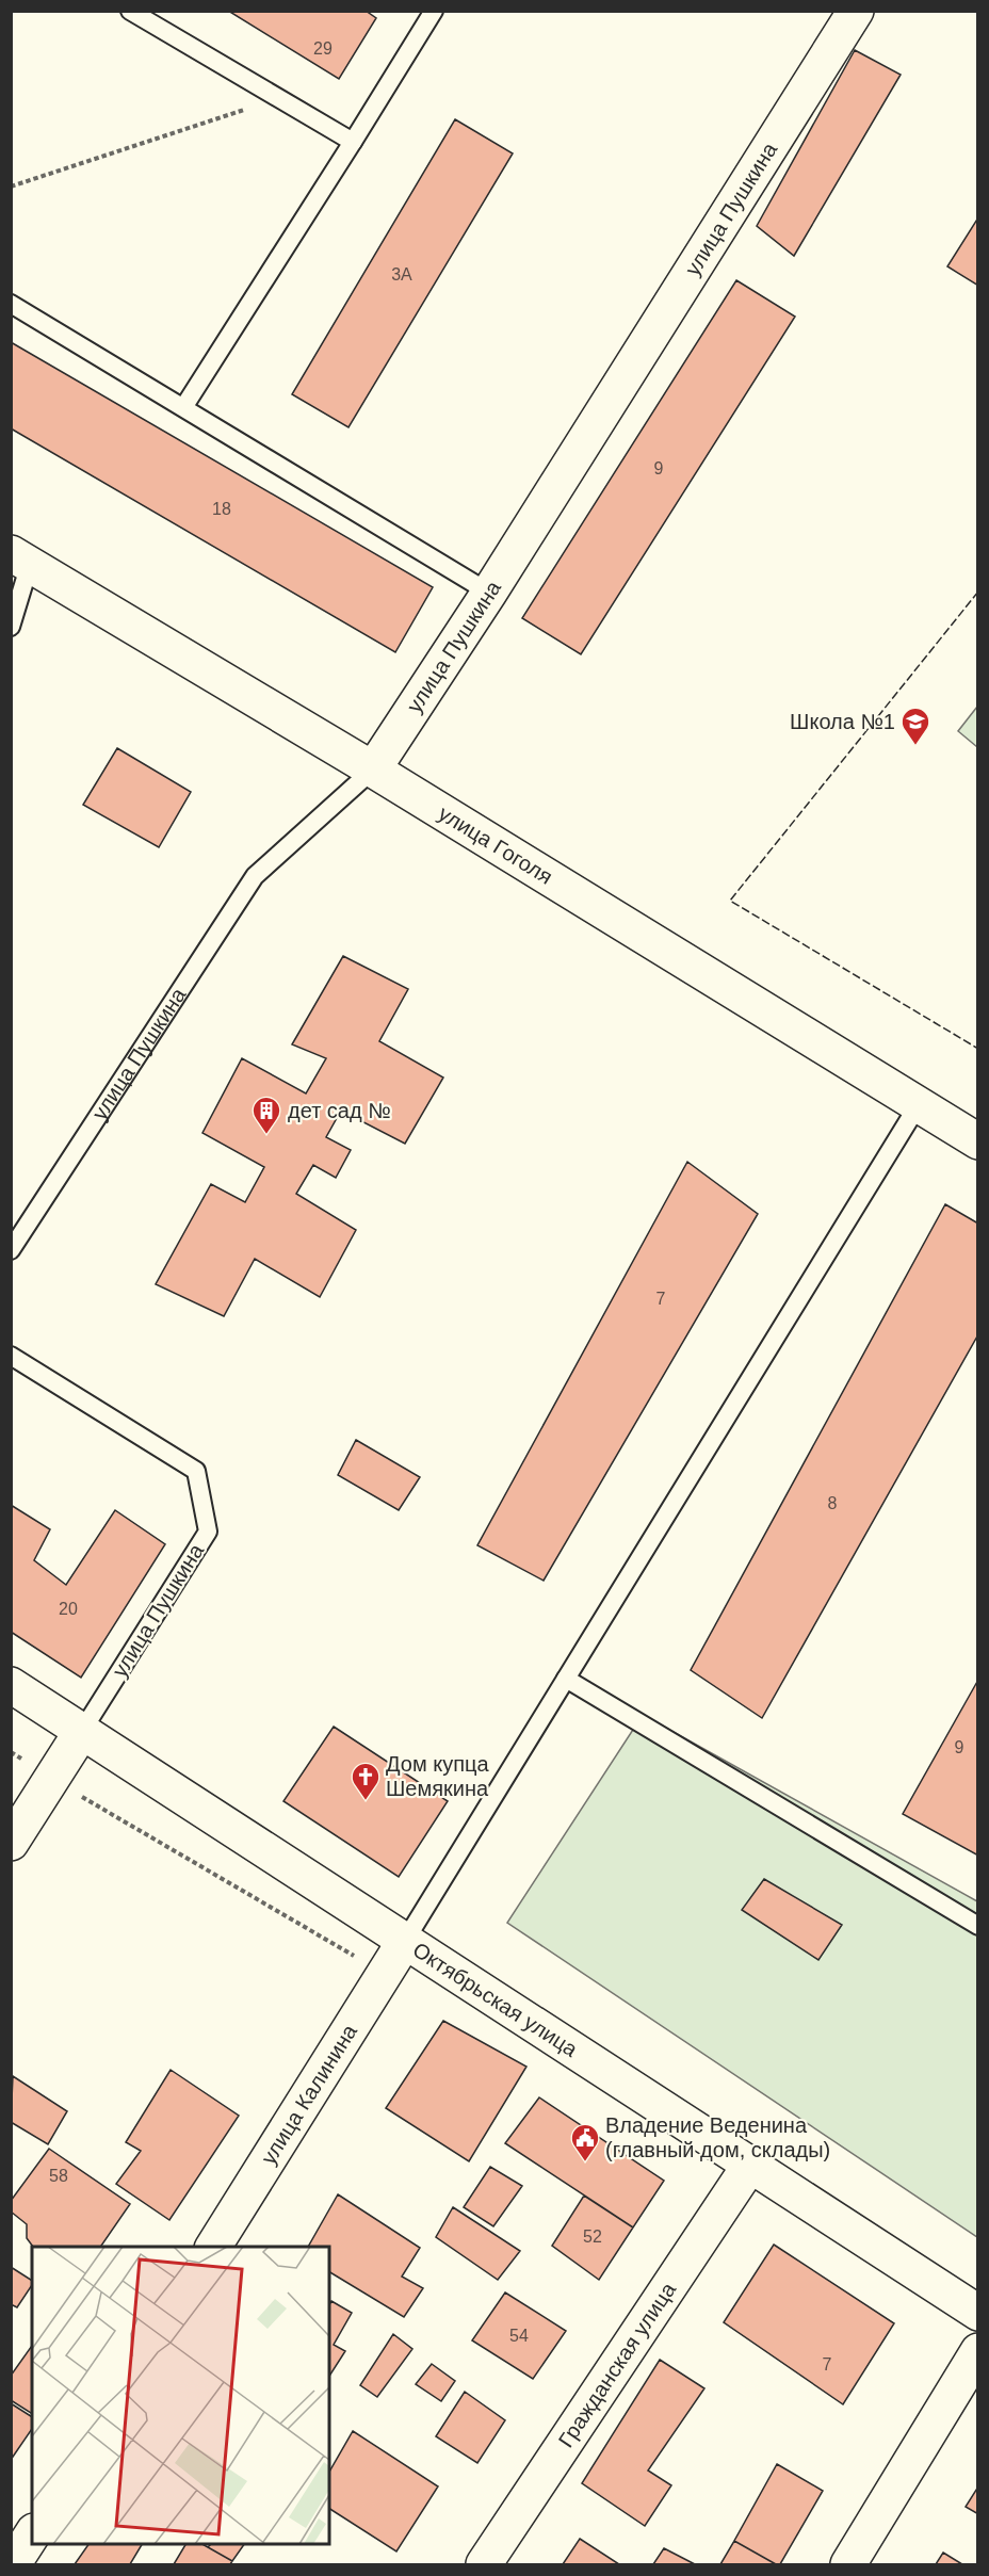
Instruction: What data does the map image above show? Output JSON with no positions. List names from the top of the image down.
{
  "streets": {
    "street": [
      "улица Пушкина",
      "улица Гоголя",
      "Октябрьская улица",
      "улица Калинина",
      "Гражданская улица"
    ]
  },
  "crossings": [
    ["улица Пушкина", "улица Гоголя"],
    ["улица Пушкина", "Октябрьская улица"],
    ["Октябрьская улица", "улица Калинина"],
    ["Октябрьская улица", "Гражданская улица"]
  ],
  "places": {
    "school or university": ["Школа №1"],
    "building": ["дет сад №"],
    "church": ["Дом купца Шемякина"],
    "public building": ["Владение Веденина (главный дом, склады)"]
  },
  "house_numbers": [
    "29",
    "3А",
    "9",
    "18",
    "7",
    "8",
    "20",
    "9",
    "58",
    "52",
    "54",
    "7"
  ]
}
